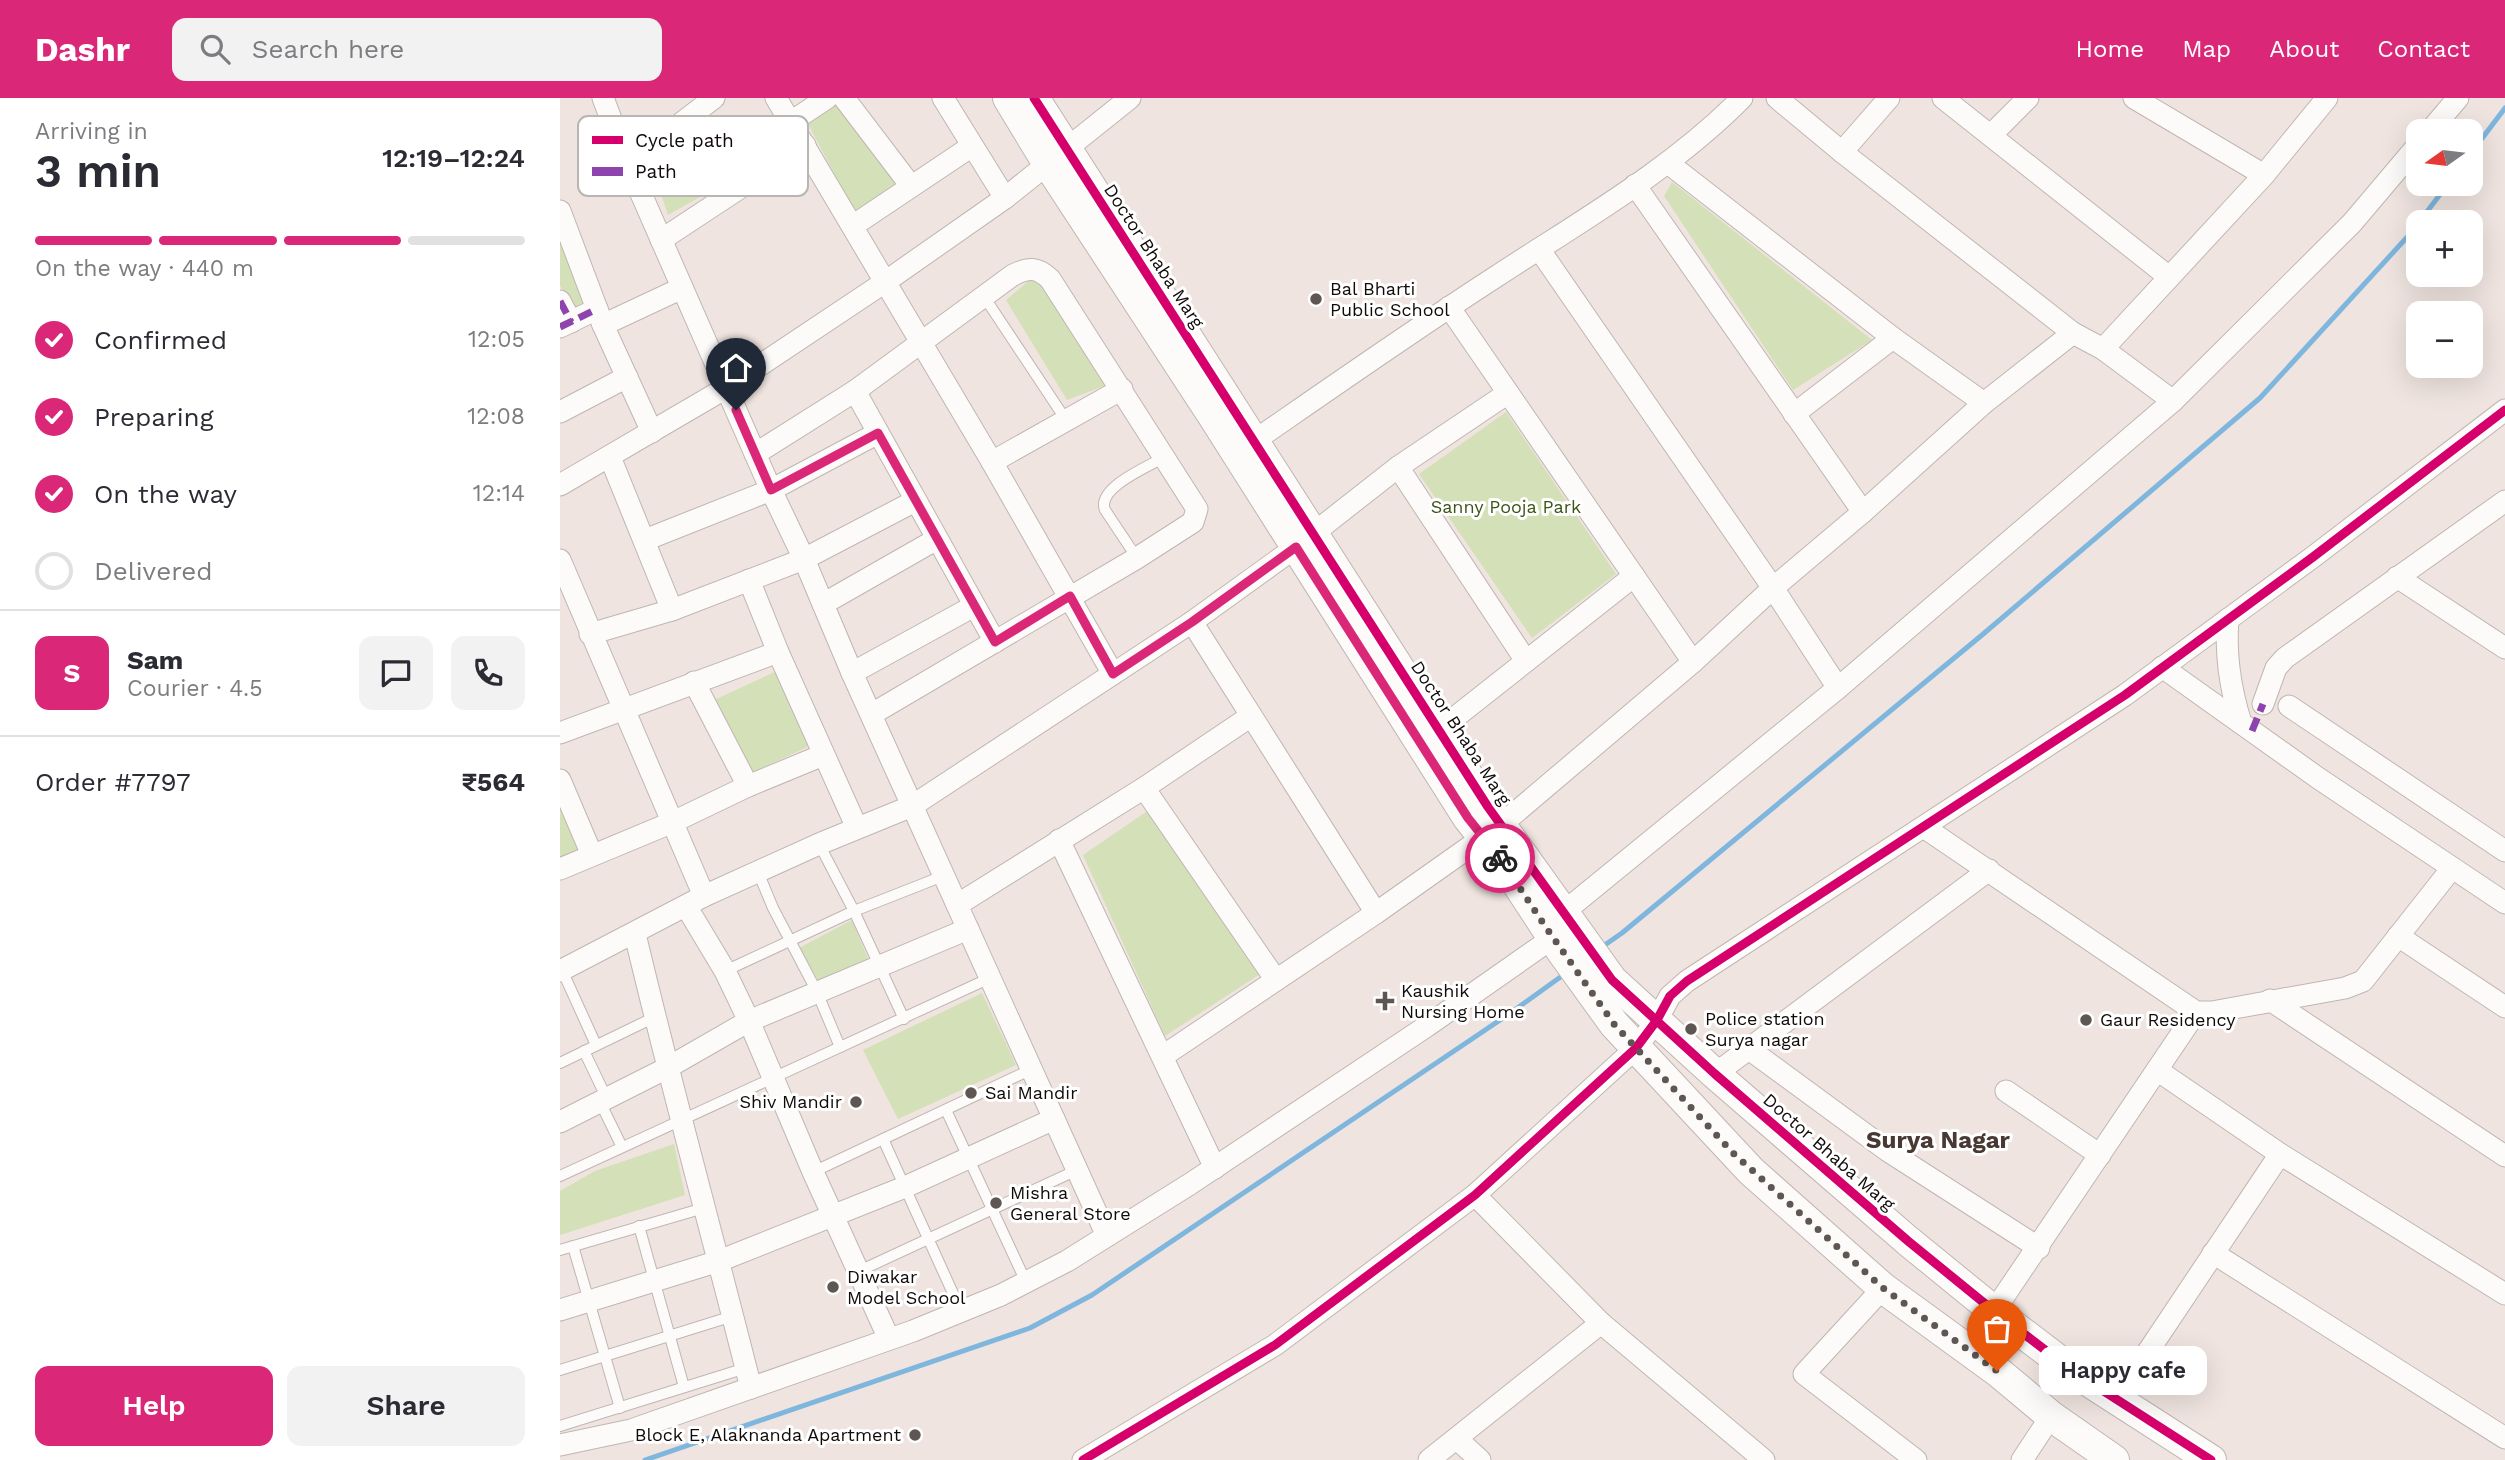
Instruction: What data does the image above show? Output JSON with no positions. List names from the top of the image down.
{
  "streets": {
    "street": ["Doctor Bhaba Marg"]
  },
  "districts": ["Surya Nagar"],
  "parks": ["Sanny Pooja Park"],
  "places": {
    "other": [
      "Bal Bharti Public School",
      "Gaur Residency",
      "Police station Surya nagar",
      "Sai Mandir",
      "Shiv Mandir",
      "Mishra General Store",
      "Diwakar Model School",
      "Happy cafe",
      "Block E, Alaknanda Apartment"
    ],
    "health": ["Kaushik Nursing Home"]
  },
  "legend": ["Cycle path", "Path"],
  "north": "left",
  "page": {
    "header": "Dashr",
    "search": "Search here",
    "nav": [
      "Home",
      "Map",
      "About",
      "Contact"
    ],
    "heading": ["3 min", "Arriving in", "12:19–12:24"],
    "panel": [
      "Sam",
      "Courier · 4.5",
      "Order #7797",
      "₹564"
    ],
    "map_buttons": ["+", "−"],
    "bar": "On the way · 440 m",
    "list": [
      ["Confirmed", "12:05"],
      ["Preparing", "12:08"],
      ["On the way", "12:14"],
      "Delivered"
    ],
    "round": "S",
    "bubble": "Happy cafe",
    "buttons": ["Help", "Share"]
  }
}
